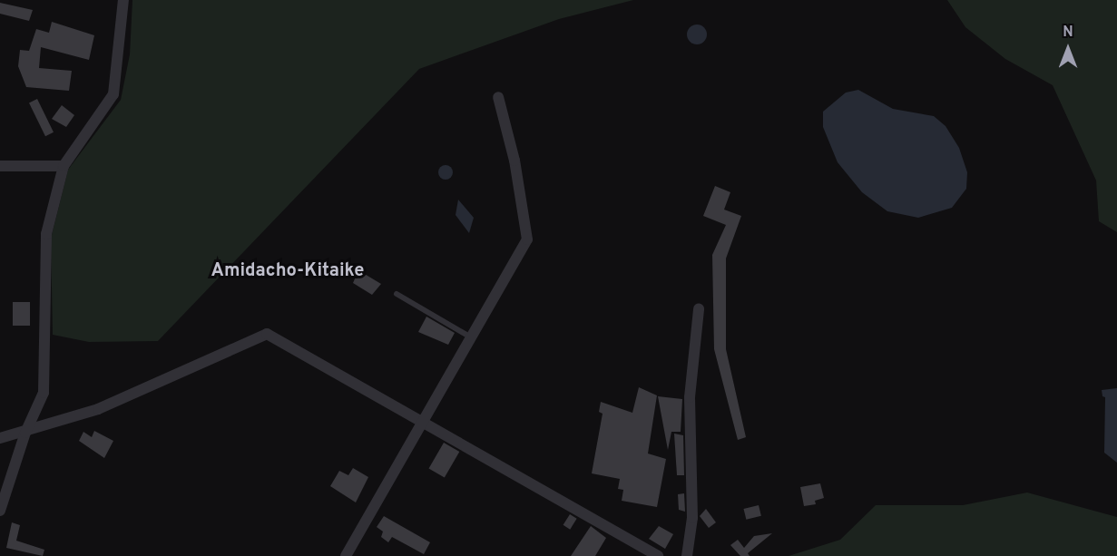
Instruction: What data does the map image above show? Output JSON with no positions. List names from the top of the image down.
{
  "districts": ["Amidacho-Kitaike"],
  "north": "top"
}
